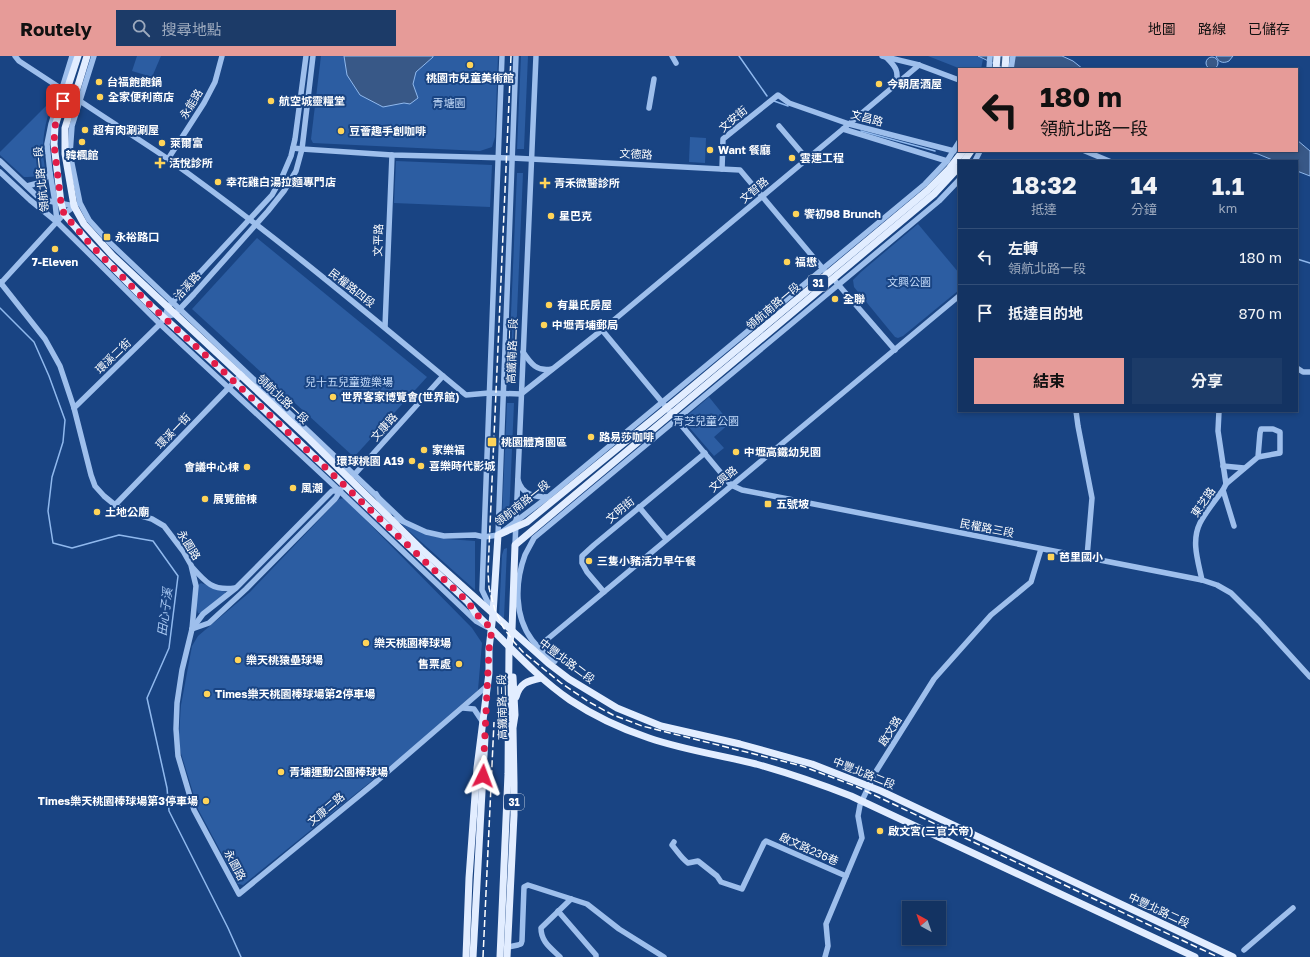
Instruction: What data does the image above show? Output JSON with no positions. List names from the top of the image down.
{
  "streets": {
    "main road": [
      "領航北路一段",
      "31",
      "領航南路一段",
      "高鐵南路二段",
      "中豐北路二段",
      "高鐵南路三段"
    ],
    "street": [
      "永能路",
      "文昌路",
      "文安街",
      "文德路",
      "文智路",
      "文平路",
      "洽溪路",
      "民權路四段",
      "環溪二街",
      "文康路",
      "環溪一街",
      "文興路",
      "東芝路",
      "文明街",
      "民權路三段",
      "永園路",
      "啟文路",
      "文康二路",
      "啟文路236巷"
    ]
  },
  "crossings": [
    ["永能路", "民權路四段"],
    ["文昌路", "文安街"],
    ["文昌路", "文智路"],
    ["文昌路", "領航南路一段"],
    ["文安街", "文德路"],
    ["文德路", "文智路"],
    ["文德路", "文平路"],
    ["文德路", "洽溪路"],
    ["文德路", "領航南路一段"],
    ["文德路", "高鐵南路二段"],
    ["文德路", "文興路"],
    ["領航北路一段", "洽溪路"],
    ["領航北路一段", "民權路四段"],
    ["領航北路一段", "高鐵南路二段"],
    ["領航北路一段", "環溪二街"],
    ["領航北路一段", "文康路"],
    ["領航北路一段", "環溪一街"],
    ["領航北路一段", "中豐北路二段"],
    ["領航北路一段", "高鐵南路三段"],
    ["文平路", "民權路四段"],
    ["31", "領航南路一段"],
    ["31", "高鐵南路二段"],
    ["洽溪路", "民權路四段"],
    ["洽溪路", "環溪二街"],
    ["民權路四段", "高鐵南路二段"],
    ["民權路四段", "文康路"],
    ["領航南路一段", "高鐵南路二段"],
    ["高鐵南路二段", "中豐北路二段"],
    ["高鐵南路二段", "高鐵南路三段"],
    ["環溪二街", "永園路"],
    ["文康路", "永園路"],
    ["環溪一街", "永園路"],
    ["文興路", "文明街"],
    ["文興路", "民權路三段"],
    ["東芝路", "民權路三段"],
    ["民權路三段", "啟文路"],
    ["永園路", "文康二路"],
    ["中豐北路二段", "啟文路"],
    ["高鐵南路三段", "文康二路"],
    ["啟文路", "啟文路236巷"]
  ],
  "water": ["田心子溪"],
  "parks": [
    "青塘園",
    "文興公園",
    "兒十五兒童遊樂場",
    "青芝兒童公園"
  ],
  "places": {
    "other": [
      "桃園市兒童美術館",
      "台福飽飽鍋",
      "今朝居酒屋",
      "全家便利商店",
      "航空城靈糧堂",
      "超有肉涮涮屋",
      "豆薈趣手創咖啡",
      "韓楓館",
      "萊爾富",
      "Want 餐廳",
      "雲連工程",
      "幸花雞白湯拉麵專門店",
      "饗初98 Brunch",
      "星巴克",
      "7-Eleven",
      "福懋",
      "全聯",
      "有巢氏房屋",
      "中壢青埔郵局",
      "世界客家博覽會(世界館)",
      "路易莎咖啡",
      "家樂福",
      "中壢高鐵幼兒園",
      "環球桃園 A19",
      "喜樂時代影城",
      "會議中心棟",
      "風潮",
      "展覽館棟",
      "土地公廟",
      "三隻小豬活力早午餐",
      "樂天桃園棒球場",
      "樂天桃猿壘球場",
      "售票處",
      "Times樂天桃園棒球場第2停車場",
      "青埔運動公園棒球場",
      "Times樂天桃園棒球場第3停車場",
      "啟文宮(三官大帝)"
    ],
    "health": ["活悅診所", "青禾微醫診所"],
    "transit": [
      "永裕路口",
      "桃園體育園區",
      "五號坡",
      "芭里國小"
    ]
  },
  "north": "top left",
  "page": {
    "header": "Routely",
    "search": "搜尋地點",
    "nav": ["地圖", "路線", "已儲存"],
    "turn": ["180 m", "領航北路一段"],
    "eta": [
      "18:32",
      "抵達",
      "14",
      "分鐘",
      "1.1",
      "km"
    ],
    "list": [
      {
        "name": "左轉",
        "note": "領航北路一段",
        "value": "180 m"
      },
      {
        "name": "抵達目的地",
        "value": "870 m"
      }
    ],
    "buttons": ["結束", "分享"]
  }
}
